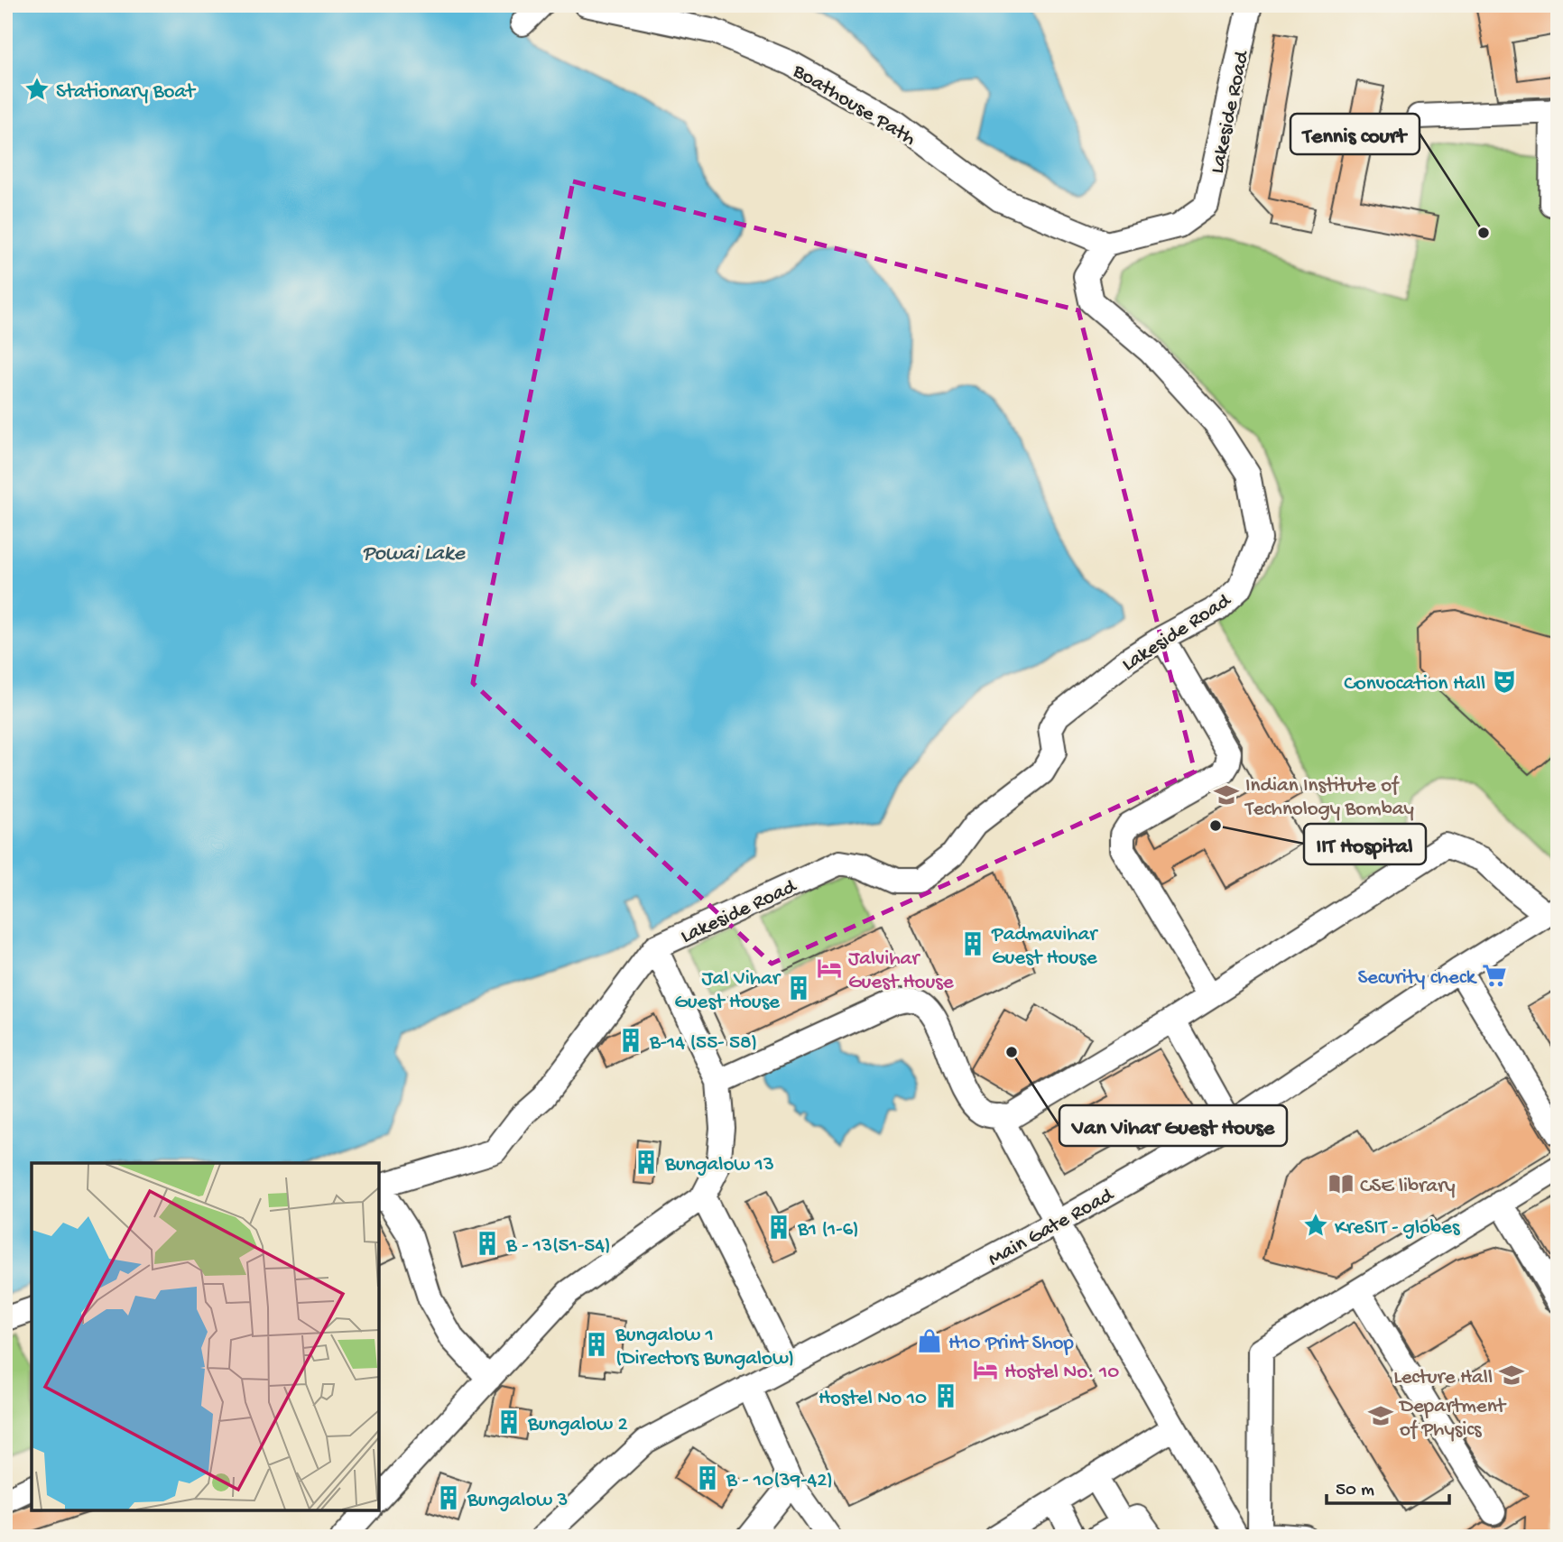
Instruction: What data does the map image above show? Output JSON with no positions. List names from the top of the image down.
{
  "streets": {
    "street": ["Boathouse Path", "Lakeside Road", "Main Gate Road"]
  },
  "crossings": [
    ["Boathouse Path", "Lakeside Road"]
  ],
  "water": ["Powai Lake"],
  "places": {
    "place": ["Stationary Boat", "KreSIT - globes"],
    "other": ["Tennis court", "IIT Hospital", "Van Vihar Guest House"],
    "theatre": ["Convocation Hall"],
    "school or university": ["Indian Institute of Technology Bombay", "Lecture Hall", "Department of Physics"],
    "building": [
      "Padmavihar Guest House",
      "Jal Vihar Guest House",
      "B-14 (55- 58)",
      "Bungalow 13",
      "B1 (1-6)",
      "B - 13(51-54)",
      "Bungalow 1 (Directors Bungalow)",
      "Hostel No 10",
      "Bungalow 2",
      "B - 10(39-42)",
      "Bungalow 3"
    ],
    "hotel": ["Jalvihar Guest House", "Hostel No. 10"],
    "supermarket": ["Security check"],
    "library": ["CSE library"],
    "shop": ["H10 Print Shop"]
  },
  "scale_bar": "50 m"
}
